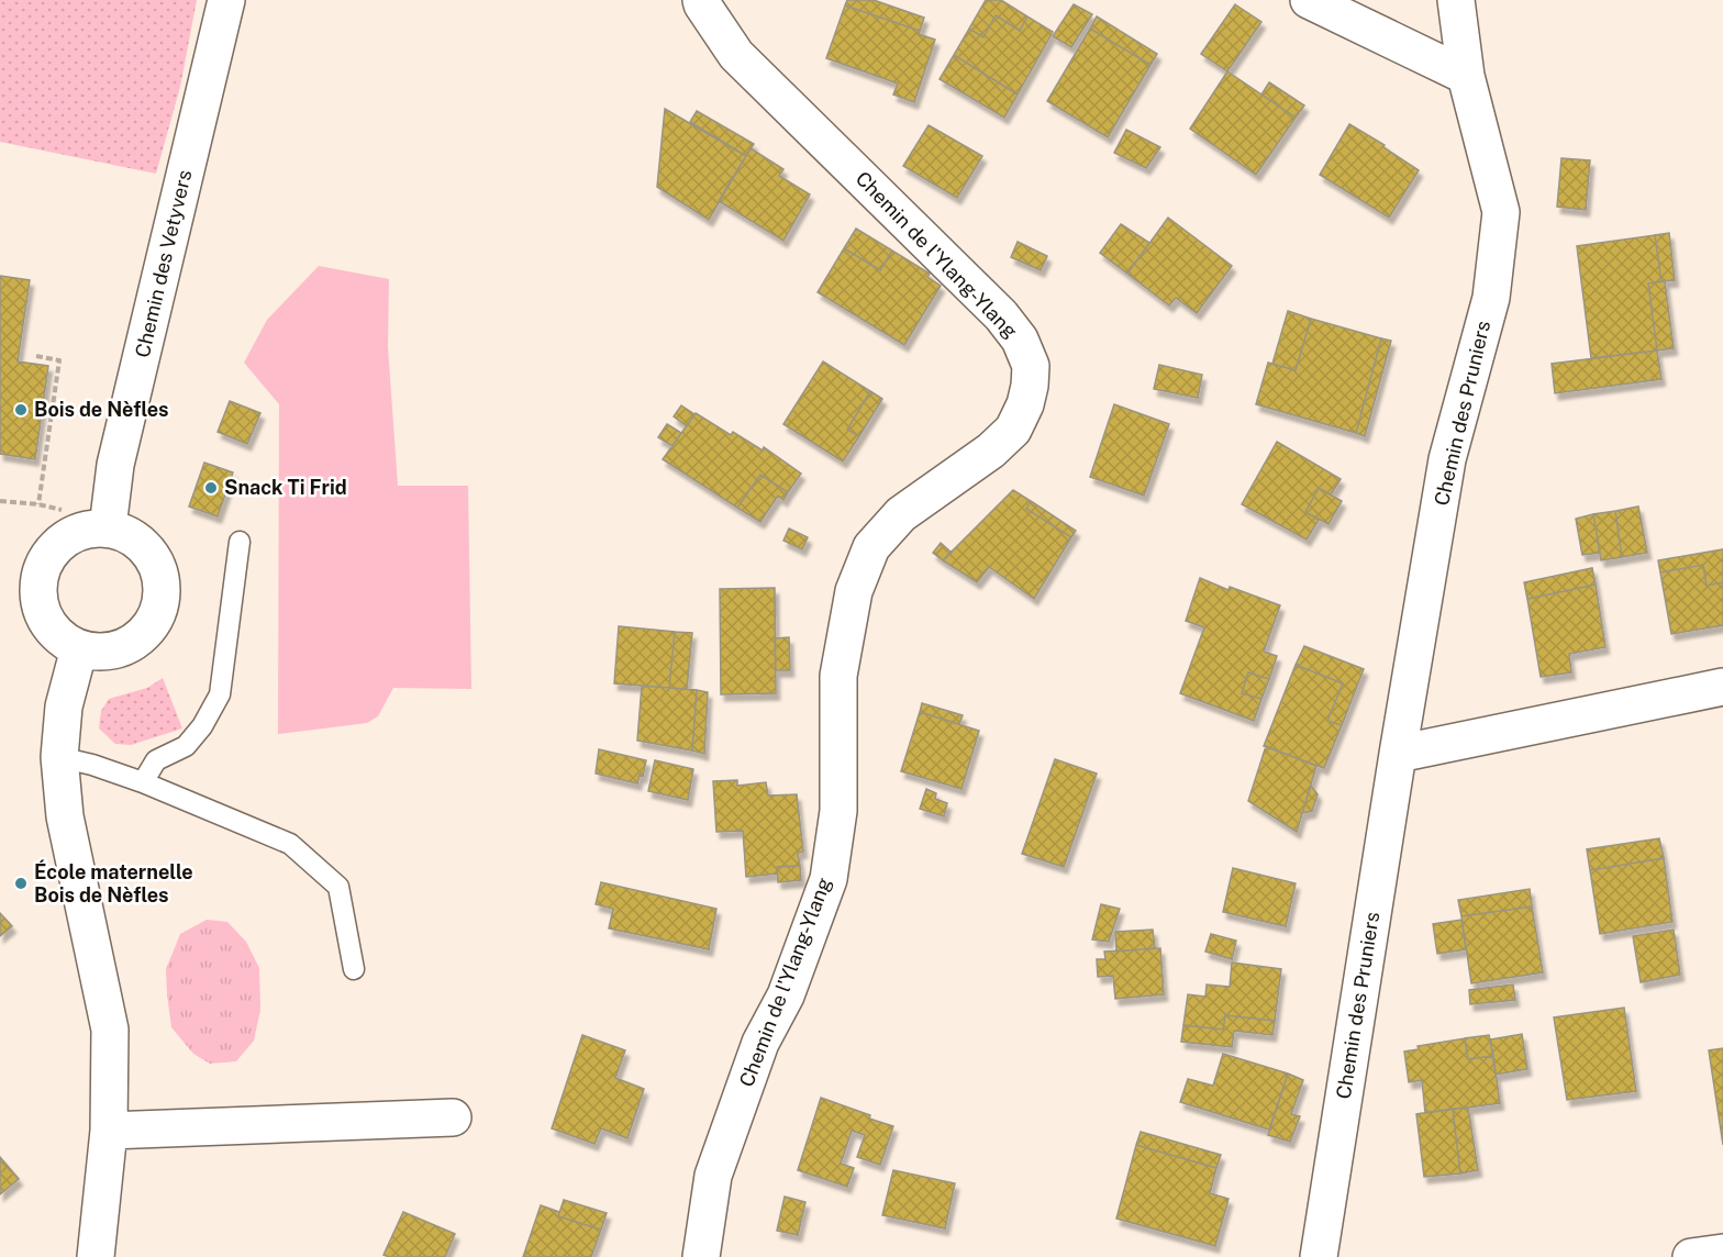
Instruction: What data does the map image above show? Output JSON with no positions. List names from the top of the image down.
{
  "streets": {
    "street": ["Chemin de l'Ylang-Ylang", "Chemin des Vetyvers", "Chemin des Pruniers"]
  },
  "places": ["Bois de Nèfles", "Snack Ti Frid", "École maternelle Bois de Nèfles"]
}
